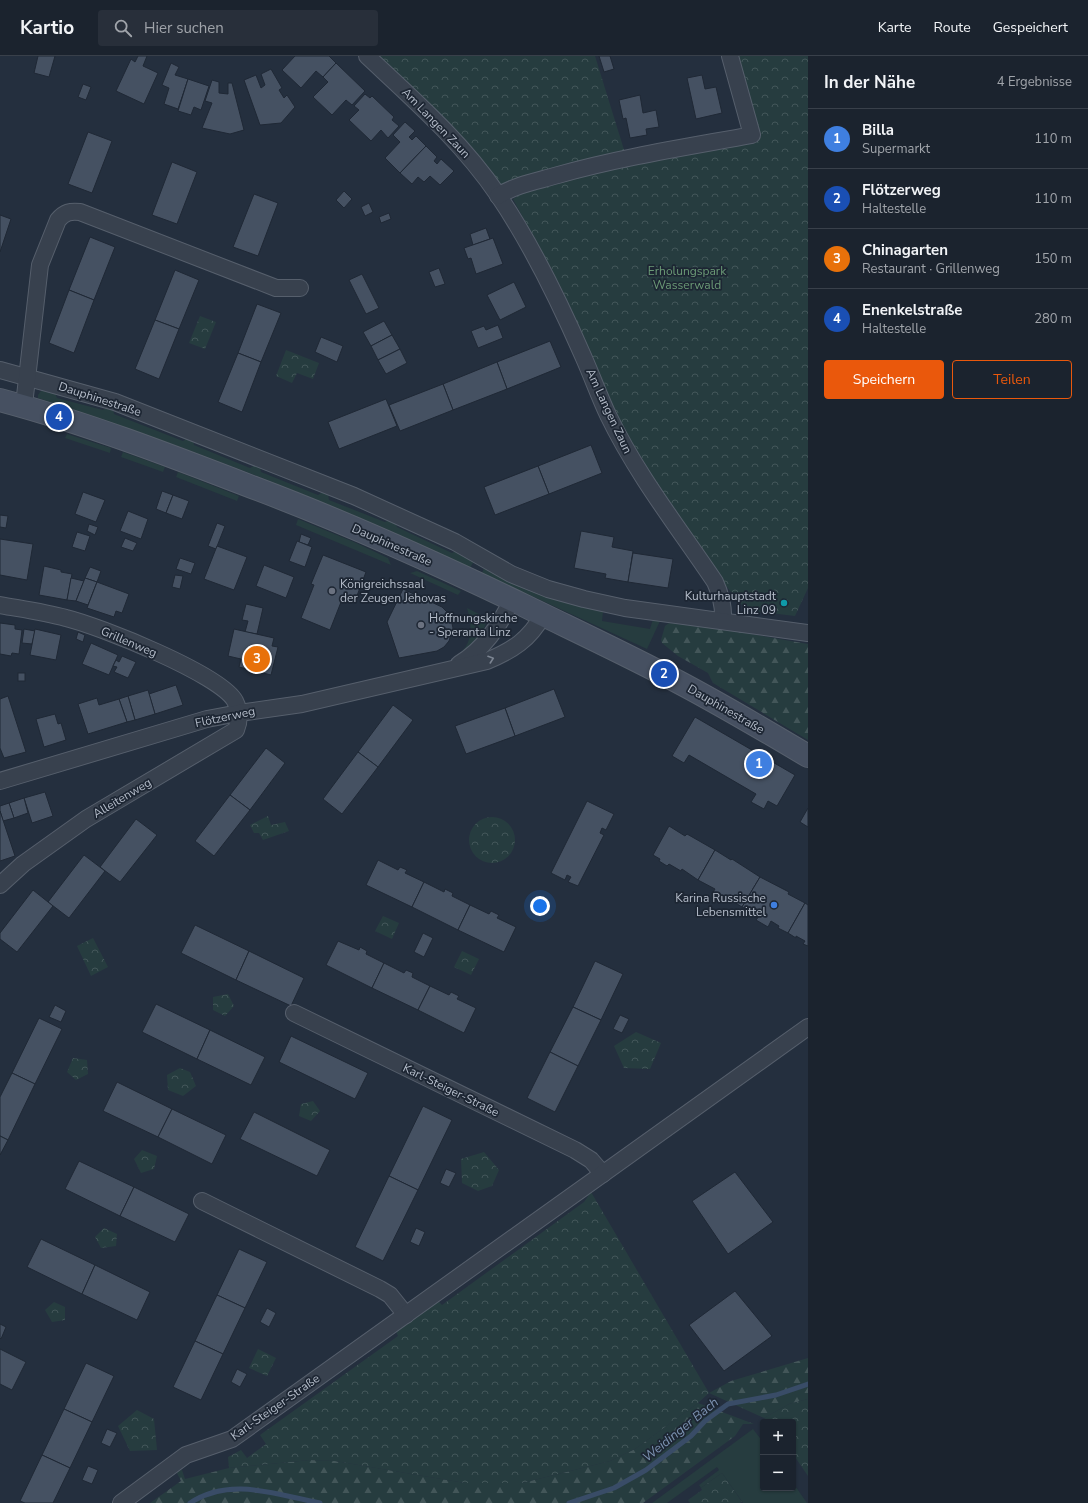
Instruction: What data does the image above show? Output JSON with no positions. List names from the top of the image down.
{
  "streets": {
    "main road": ["Dauphinestraße"],
    "street": [
      "Am Langen Zaun",
      "Grillenweg",
      "Flötzerweg",
      "Alleitenweg",
      "Karl-Steiger-Straße"
    ]
  },
  "crossings": [
    ["Am Langen Zaun", "Dauphinestraße"],
    ["Dauphinestraße", "Flötzerweg"],
    ["Grillenweg", "Flötzerweg"],
    ["Grillenweg", "Alleitenweg"],
    ["Flötzerweg", "Alleitenweg"]
  ],
  "water": ["Weidinger Bach"],
  "parks": ["Erholungspark Wasserwald"],
  "places": [
    "Königreichssaal der Zeugen Jehovas",
    "Kulturhauptstadt Linz 09",
    "Hoffnungskirche - Speranta Linz",
    "Karina Russische Lebensmittel"
  ],
  "page": {
    "header": "Kartio",
    "search": "Hier suchen",
    "nav": ["Karte", "Route", "Gespeichert"],
    "heading": ["In der Nähe", "4 Ergebnisse"],
    "list": [
      {
        "mark": "1",
        "name": "Billa",
        "note": "Supermarkt",
        "value": "110 m"
      },
      {
        "mark": "2",
        "name": "Flötzerweg",
        "note": "Haltestelle",
        "value": "110 m"
      },
      {
        "mark": "3",
        "name": "Chinagarten",
        "note": "Restaurant · Grillenweg",
        "value": "150 m"
      },
      {
        "mark": "4",
        "name": "Enenkelstraße",
        "note": "Haltestelle",
        "value": "280 m"
      }
    ],
    "buttons": ["Speichern", "Teilen"],
    "pins": [
      "4",
      "3",
      "2",
      "1"
    ],
    "map_buttons": ["+", "−"]
  }
}
